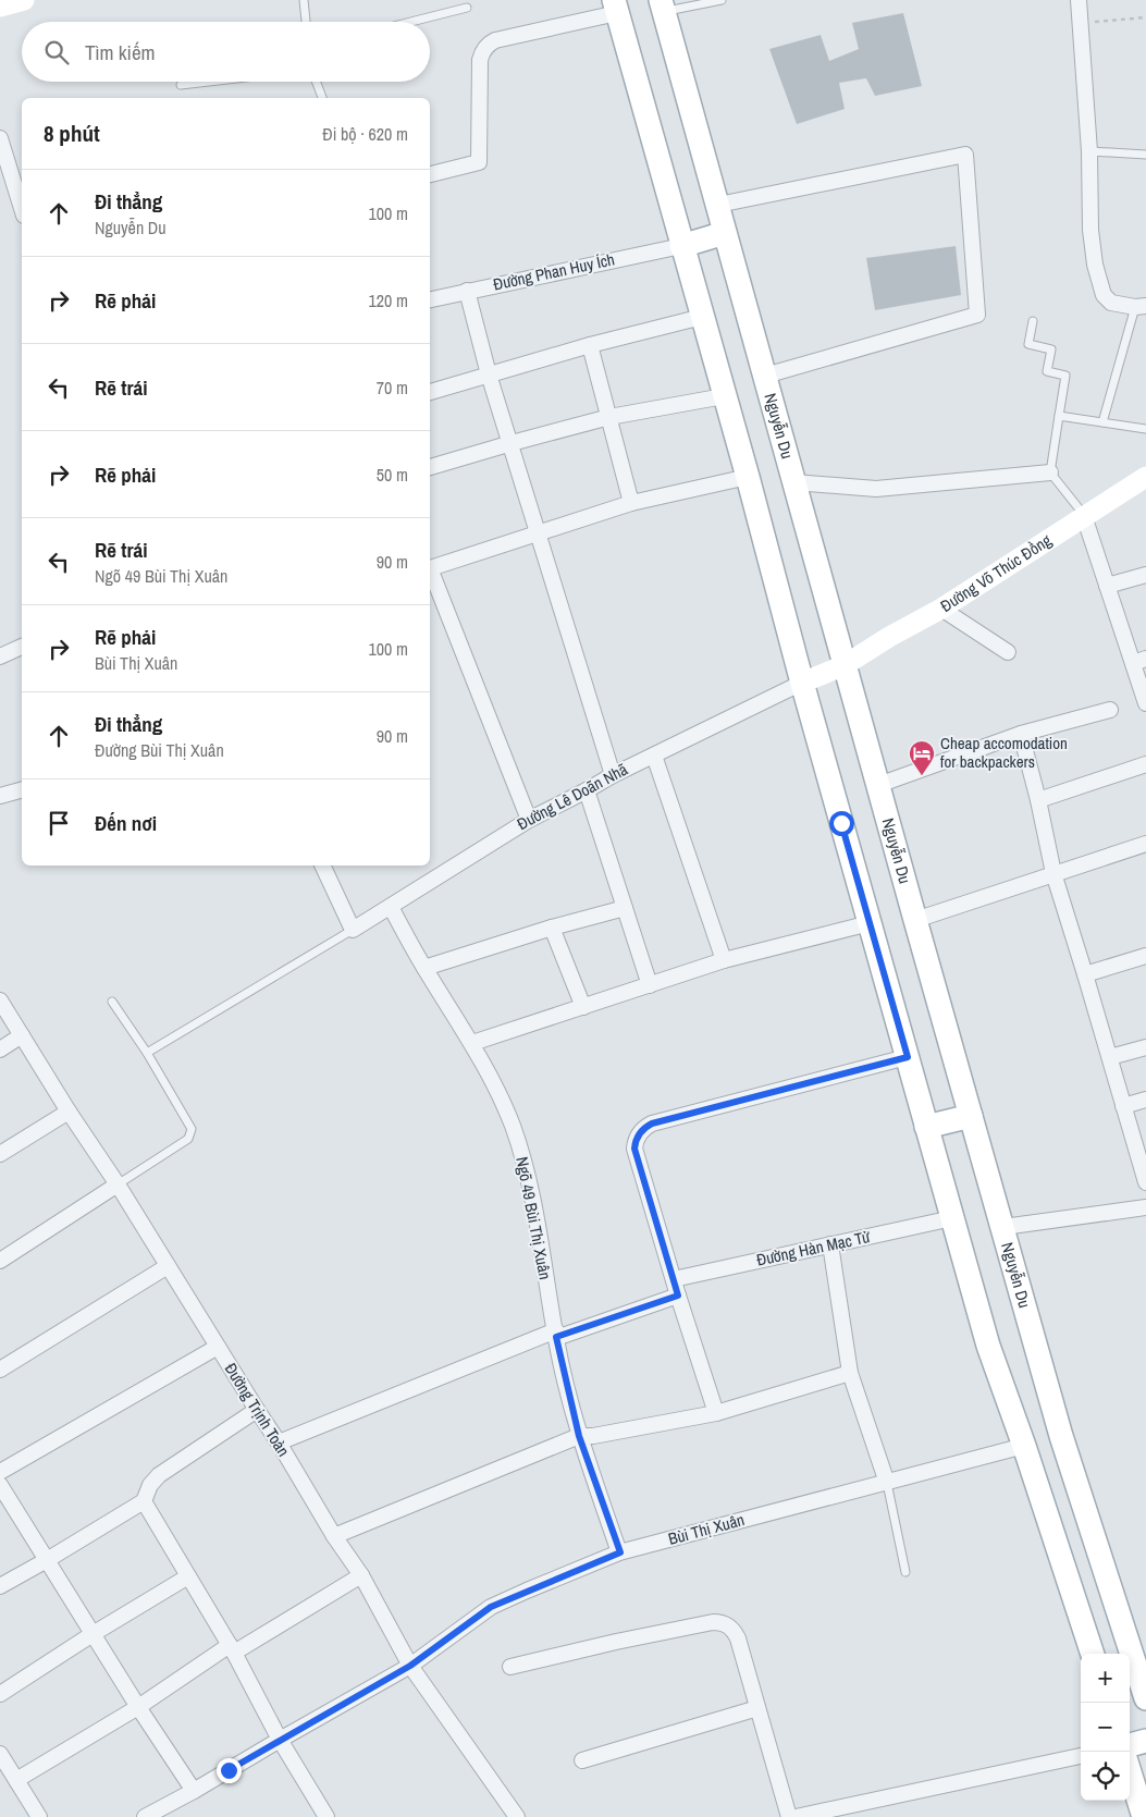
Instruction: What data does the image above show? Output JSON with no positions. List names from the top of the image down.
{
  "streets": {
    "main road": ["Nguyễn Du"],
    "street": [
      "Đường Phan Huy Ích",
      "Đường Võ Thúc Đồng",
      "Đường Lê Doãn Nhã",
      "Ngõ 49 Bùi Thị Xuân",
      "Đường Hàn Mạc Tử",
      "Đường Trịnh Toàn",
      "Bùi Thị Xuân"
    ]
  },
  "crossings": [
    ["Nguyễn Du", "Đường Võ Thúc Đồng"],
    ["Đường Võ Thúc Đồng", "Đường Lê Doãn Nhã"],
    ["Đường Lê Doãn Nhã", "Ngõ 49 Bùi Thị Xuân"],
    ["Ngõ 49 Bùi Thị Xuân", "Bùi Thị Xuân"],
    ["Đường Trịnh Toàn", "Bùi Thị Xuân"]
  ],
  "places": {
    "hotel": ["Cheap accomodation for backpackers"]
  },
  "page": {
    "search": "Tìm kiếm",
    "heading": ["8 phút", "Đi bộ · 620 m"],
    "list": [
      ["Đi thẳng", "Nguyễn Du", "100 m"],
      ["Rẽ phải", "120 m"],
      ["Rẽ trái", "70 m"],
      ["Rẽ phải", "50 m"],
      ["Rẽ trái", "Ngõ 49 Bùi Thị Xuân", "90 m"],
      ["Rẽ phải", "Bùi Thị Xuân", "100 m"],
      ["Đi thẳng", "Đường Bùi Thị Xuân", "90 m"],
      "Đến nơi"
    ],
    "map_buttons": ["+", "−"]
  }
}
